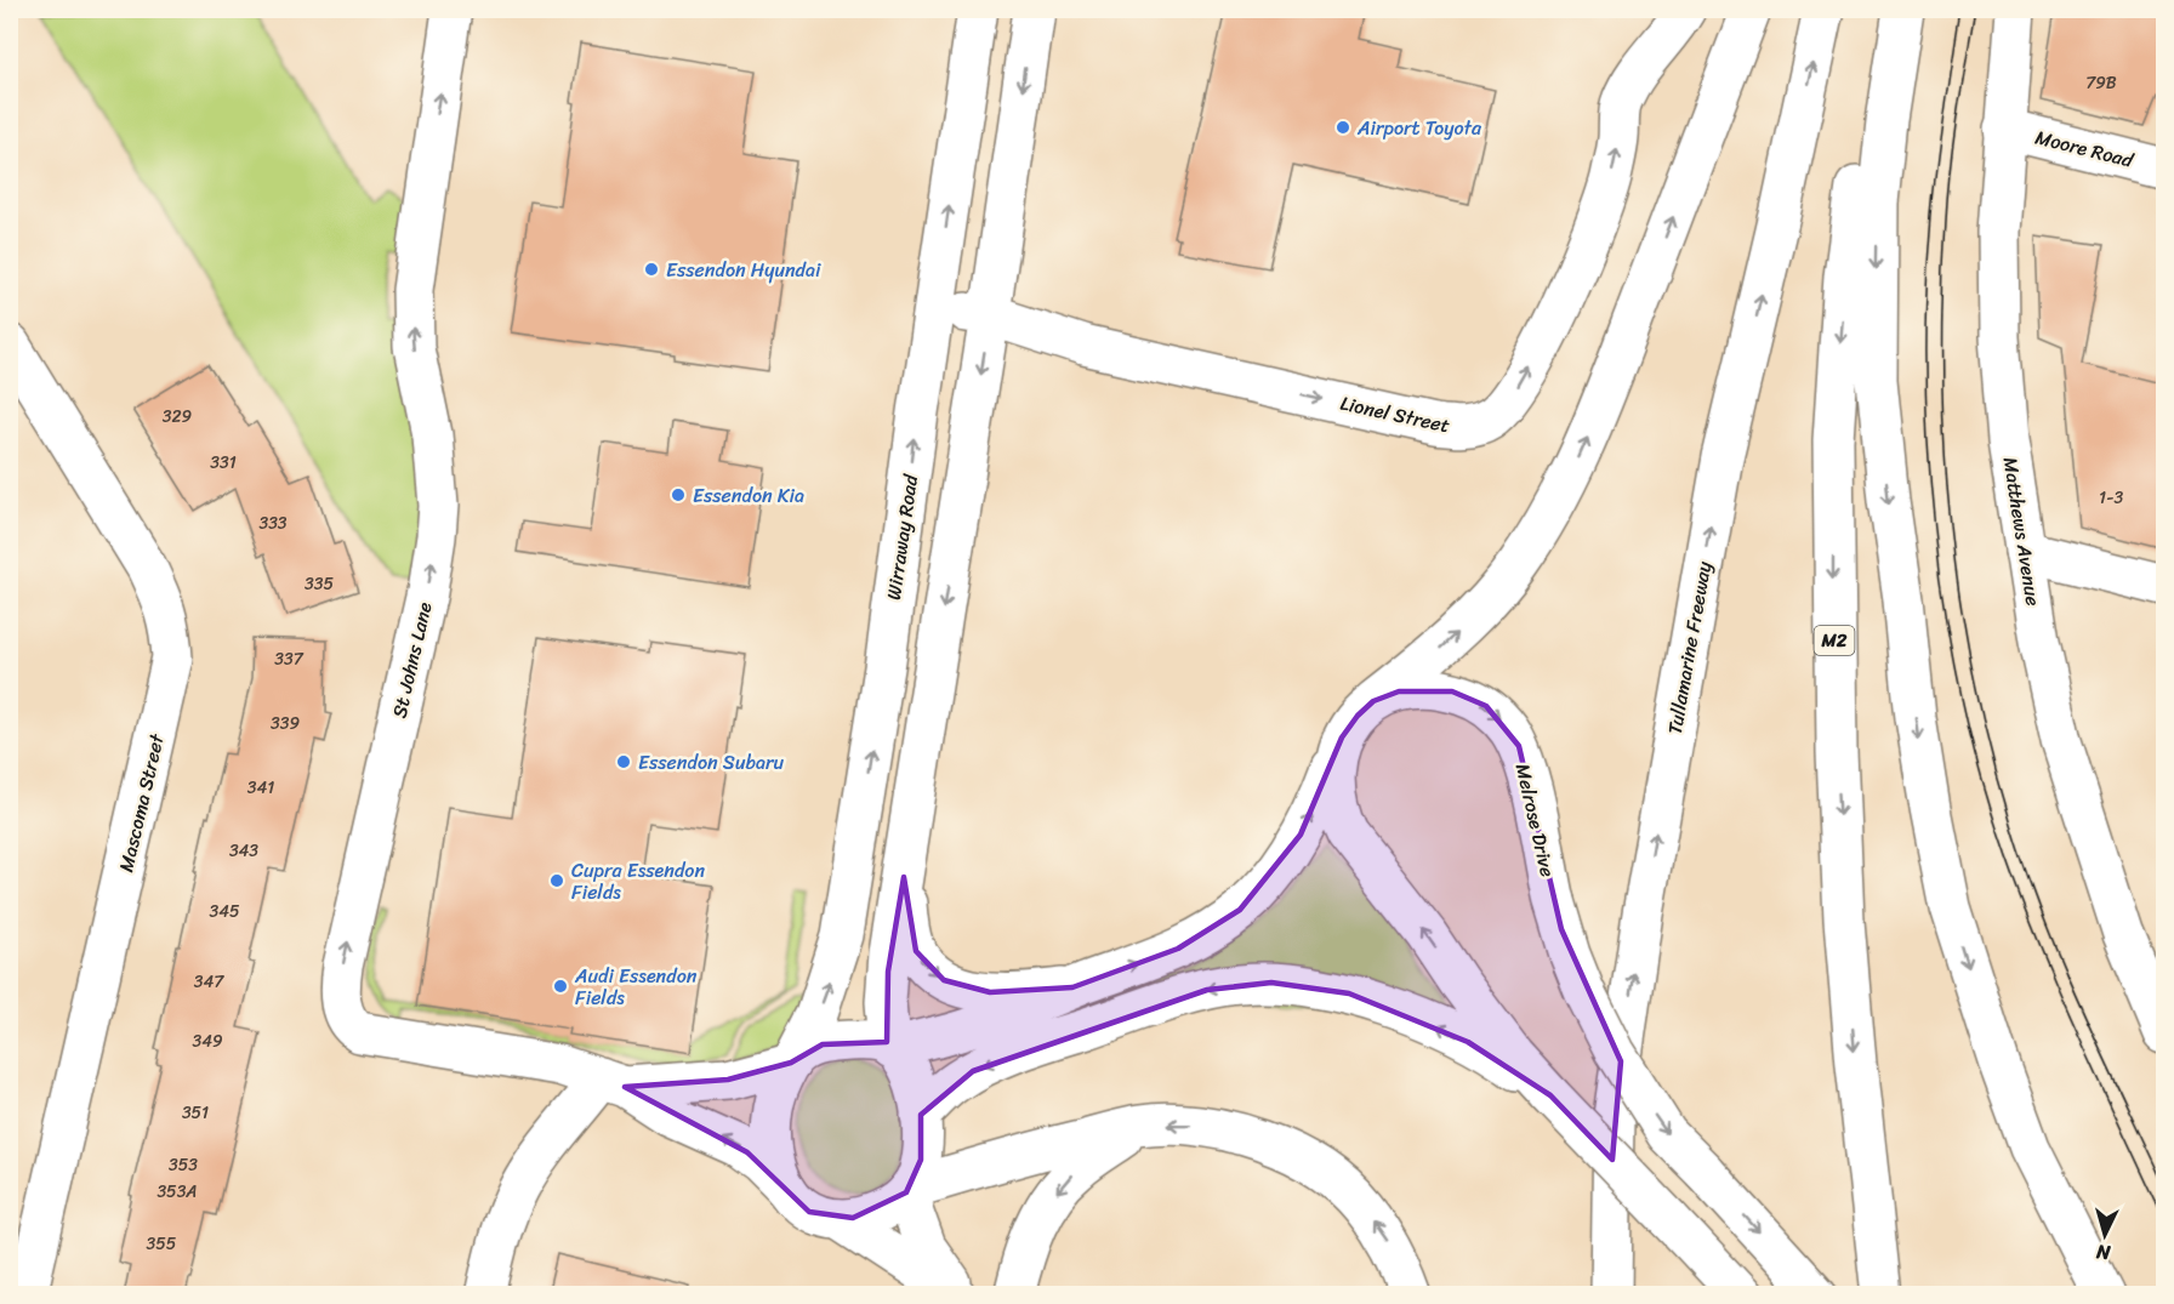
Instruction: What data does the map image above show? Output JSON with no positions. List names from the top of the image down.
{
  "streets": {
    "main road": [
      "Moore Road",
      "Lionel Street",
      "Matthews Avenue",
      "Wirraway Road",
      "M2",
      "Tullamarine Freeway",
      "St Johns Lane",
      "Mascoma Street",
      "Melrose Drive"
    ]
  },
  "crossings": [
    ["Moore Road", "Matthews Avenue"],
    ["Lionel Street", "Wirraway Road"],
    ["Wirraway Road", "St Johns Lane"]
  ],
  "one_way": ["St Johns Lane"],
  "places": [
    "Airport Toyota",
    "Essendon Hyundai",
    "Essendon Kia",
    "Essendon Subaru",
    "Cupra Essendon Fields",
    "Audi Essendon Fields"
  ],
  "house_numbers": [
    "79B",
    "329",
    "331",
    "1-3",
    "333",
    "335",
    "337",
    "339",
    "341",
    "343",
    "345",
    "347",
    "349",
    "351",
    "353",
    "353A",
    "355"
  ],
  "north": "bottom"
}
